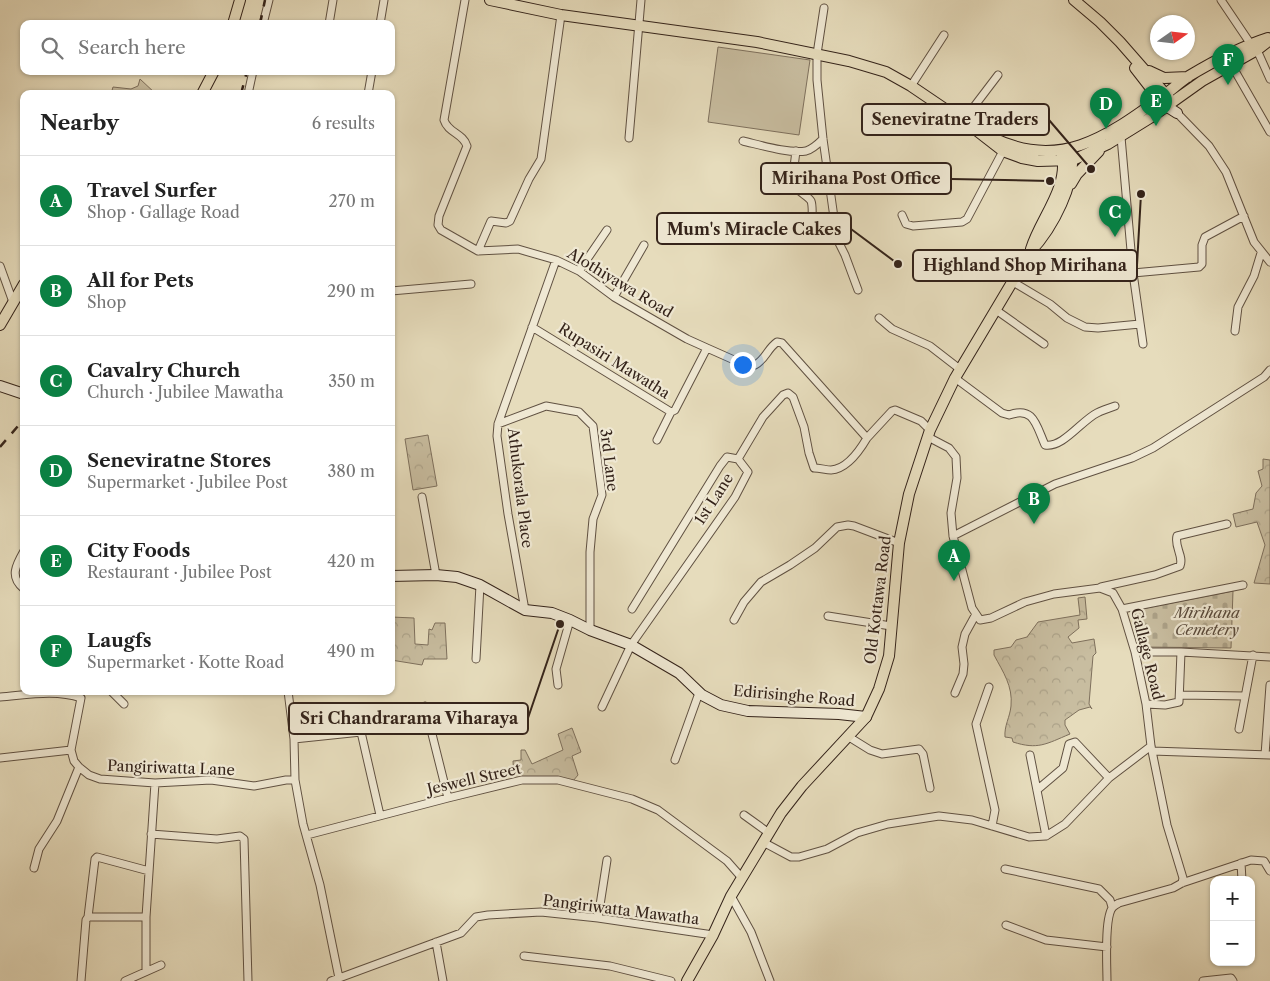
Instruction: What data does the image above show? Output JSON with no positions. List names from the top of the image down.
{
  "streets": {
    "main road": ["Old Kottawa Road", "Edirisinghe Road"],
    "street": [
      "Alothiyawa Road",
      "Rupasiri Mawatha",
      "3rd Lane",
      "Athukorala Place",
      "1st Lane",
      "Gallage Road",
      "Pangiriwatta Lane",
      "Jeswell Street",
      "Pangiriwatta Mawatha"
    ]
  },
  "crossings": [
    ["Alothiyawa Road", "Rupasiri Mawatha"],
    ["Alothiyawa Road", "Athukorala Place"],
    ["Rupasiri Mawatha", "Athukorala Place"],
    ["3rd Lane", "Athukorala Place"],
    ["3rd Lane", "Edirisinghe Road"],
    ["Athukorala Place", "Edirisinghe Road"],
    ["1st Lane", "Edirisinghe Road"],
    ["Old Kottawa Road", "Edirisinghe Road"],
    ["Old Kottawa Road", "Jeswell Street"],
    ["Old Kottawa Road", "Pangiriwatta Mawatha"]
  ],
  "parks": ["Mirihana Cemetery"],
  "places": [
    "Seneviratne Traders",
    "Mirihana Post Office",
    "Highland Shop Mirihana",
    "Mum's Miracle Cakes",
    "Sri Chandrarama Viharaya"
  ],
  "north": "right",
  "page": {
    "search": "Search here",
    "pins": [
      "F",
      "E",
      "D",
      "C",
      "B",
      "A"
    ],
    "heading": ["Nearby", "6 results"],
    "list": [
      {
        "mark": "A",
        "name": "Travel Surfer",
        "note": "Shop · Gallage Road",
        "value": "270 m"
      },
      {
        "mark": "B",
        "name": "All for Pets",
        "note": "Shop",
        "value": "290 m"
      },
      {
        "mark": "C",
        "name": "Cavalry Church",
        "note": "Church · Jubilee Mawatha",
        "value": "350 m"
      },
      {
        "mark": "D",
        "name": "Seneviratne Stores",
        "note": "Supermarket · Jubilee Post",
        "value": "380 m"
      },
      {
        "mark": "E",
        "name": "City Foods",
        "note": "Restaurant · Jubilee Post",
        "value": "420 m"
      },
      {
        "mark": "F",
        "name": "Laugfs",
        "note": "Supermarket · Kotte Road",
        "value": "490 m"
      }
    ],
    "map_buttons": ["+", "−"]
  }
}
